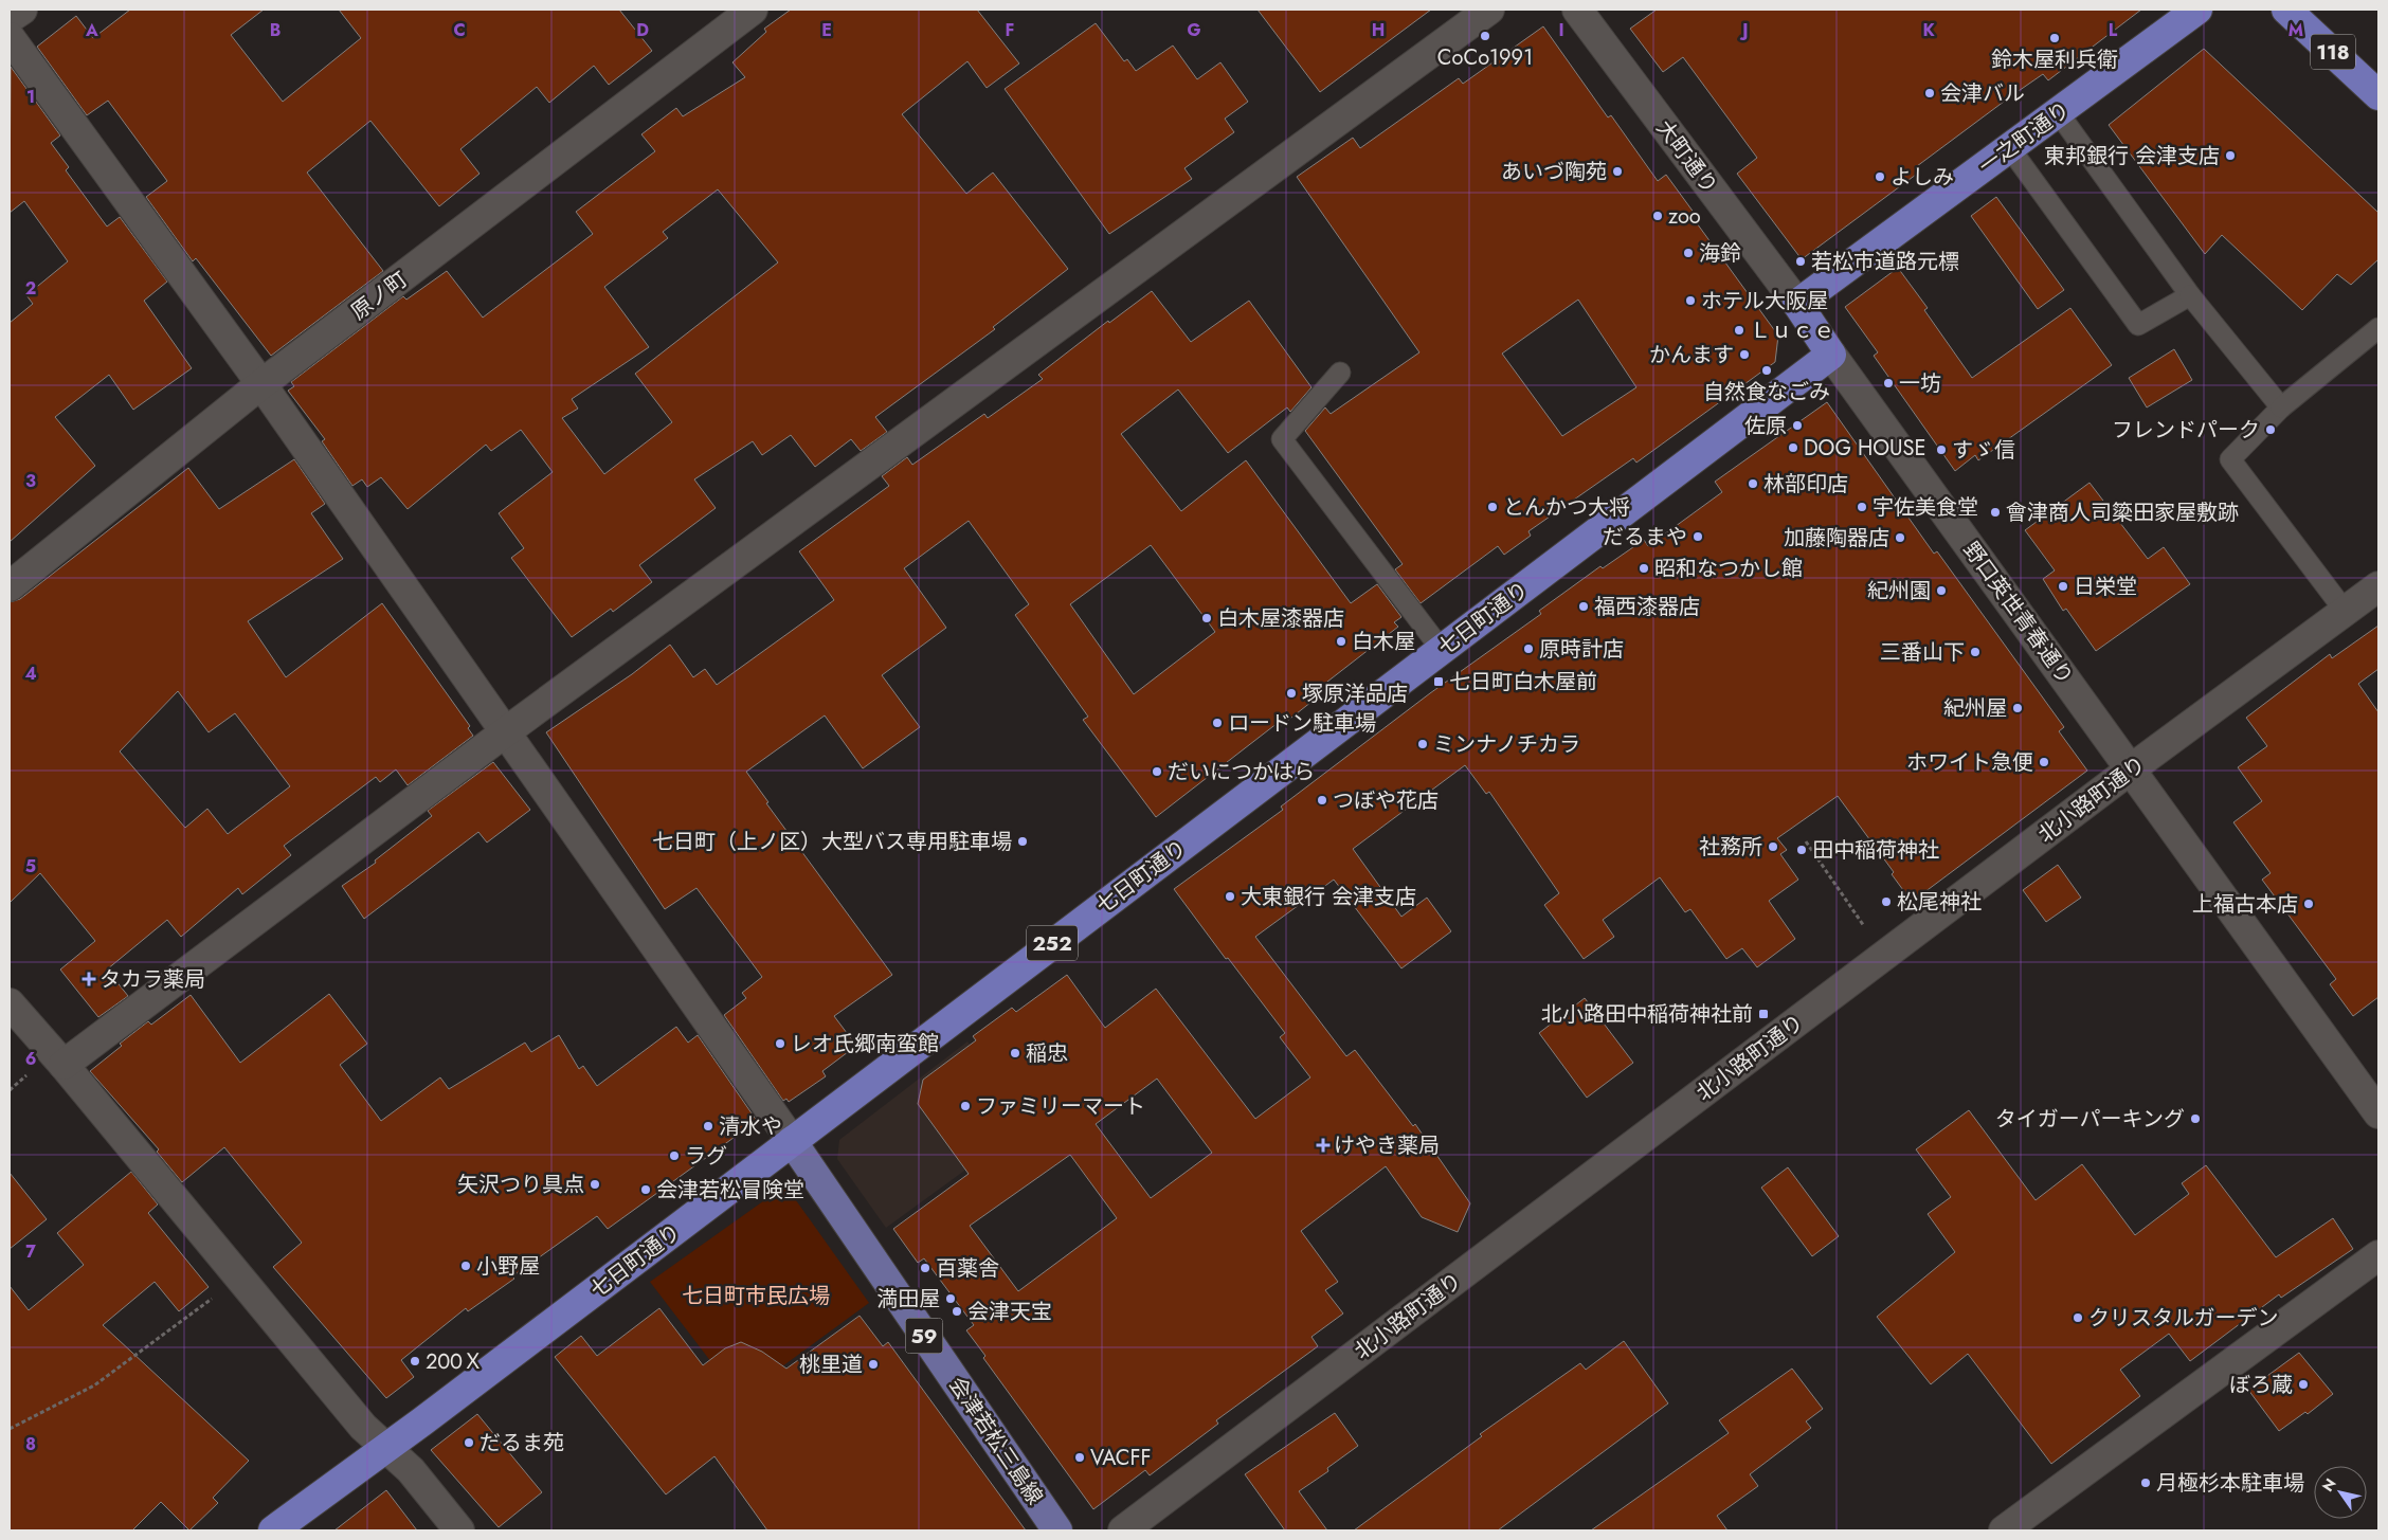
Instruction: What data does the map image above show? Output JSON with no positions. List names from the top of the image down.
{
  "streets": {
    "highway": [
      "118",
      "一之町通り",
      "七日町通り",
      "252"
    ],
    "main road": ["59", "会津若松三島線"],
    "street": [
      "大町通り",
      "原ノ町",
      "野口英世青春通り",
      "北小路町通り"
    ]
  },
  "crossings": [
    ["一之町通り", "大町通り"],
    ["野口英世青春通り", "七日町通り"],
    ["野口英世青春通り", "北小路町通り"],
    ["七日町通り", "会津若松三島線"]
  ],
  "parks": ["七日町市民広場"],
  "places": {
    "other": [
      "CoCo1991",
      "鈴木屋利兵衛",
      "会津バル",
      "東邦銀行 会津支店",
      "あいづ陶苑",
      "よしみ",
      "zoo",
      "海鈴",
      "若松市道路元標",
      "ホテル大阪屋",
      "Ｌｕｃｅ",
      "かんます",
      "自然食なごみ",
      "一坊",
      "佐原",
      "フレンドパーク",
      "DOG HOUSE",
      "すゞ信",
      "林部印店",
      "とんかつ大将",
      "宇佐美食堂",
      "會津商人司簗田家屋敷跡",
      "だるまや",
      "加藤陶器店",
      "昭和なつかし館",
      "日栄堂",
      "紀州園",
      "福西漆器店",
      "白木屋漆器店",
      "白木屋",
      "原時計店",
      "三番山下",
      "塚原洋品店",
      "紀州屋",
      "ロードン駐車場",
      "ミンナノチカラ",
      "ホワイト急便",
      "だいにつかはら",
      "つぼや花店",
      "七日町（上ノ区）大型バス専用駐車場",
      "社務所",
      "田中稲荷神社",
      "大東銀行 会津支店",
      "松尾神社",
      "上福古本店",
      "レオ氏郷南蛮館",
      "稲忠",
      "ファミリーマート",
      "タイガーパーキング",
      "清水や",
      "ラグ",
      "矢沢つり具点",
      "会津若松冒険堂",
      "小野屋",
      "百薬舎",
      "満田屋",
      "会津天宝",
      "クリスタルガーデン",
      "２００Ｘ",
      "桃里道",
      "ぼろ蔵",
      "だるま苑",
      "VACFF",
      "月極杉本駐車場"
    ],
    "transit": ["七日町白木屋前", "北小路田中稲荷神社前"],
    "health": ["タカラ薬局", "けやき薬局"]
  },
  "north": "top left",
  "grid": {
    "columns": [
      "A",
      "B",
      "C",
      "D",
      "E",
      "F",
      "G",
      "H",
      "I",
      "J",
      "K",
      "L",
      "M"
    ],
    "rows": [
      "1",
      "2",
      "3",
      "4",
      "5",
      "6",
      "7",
      "8"
    ]
  }
}
